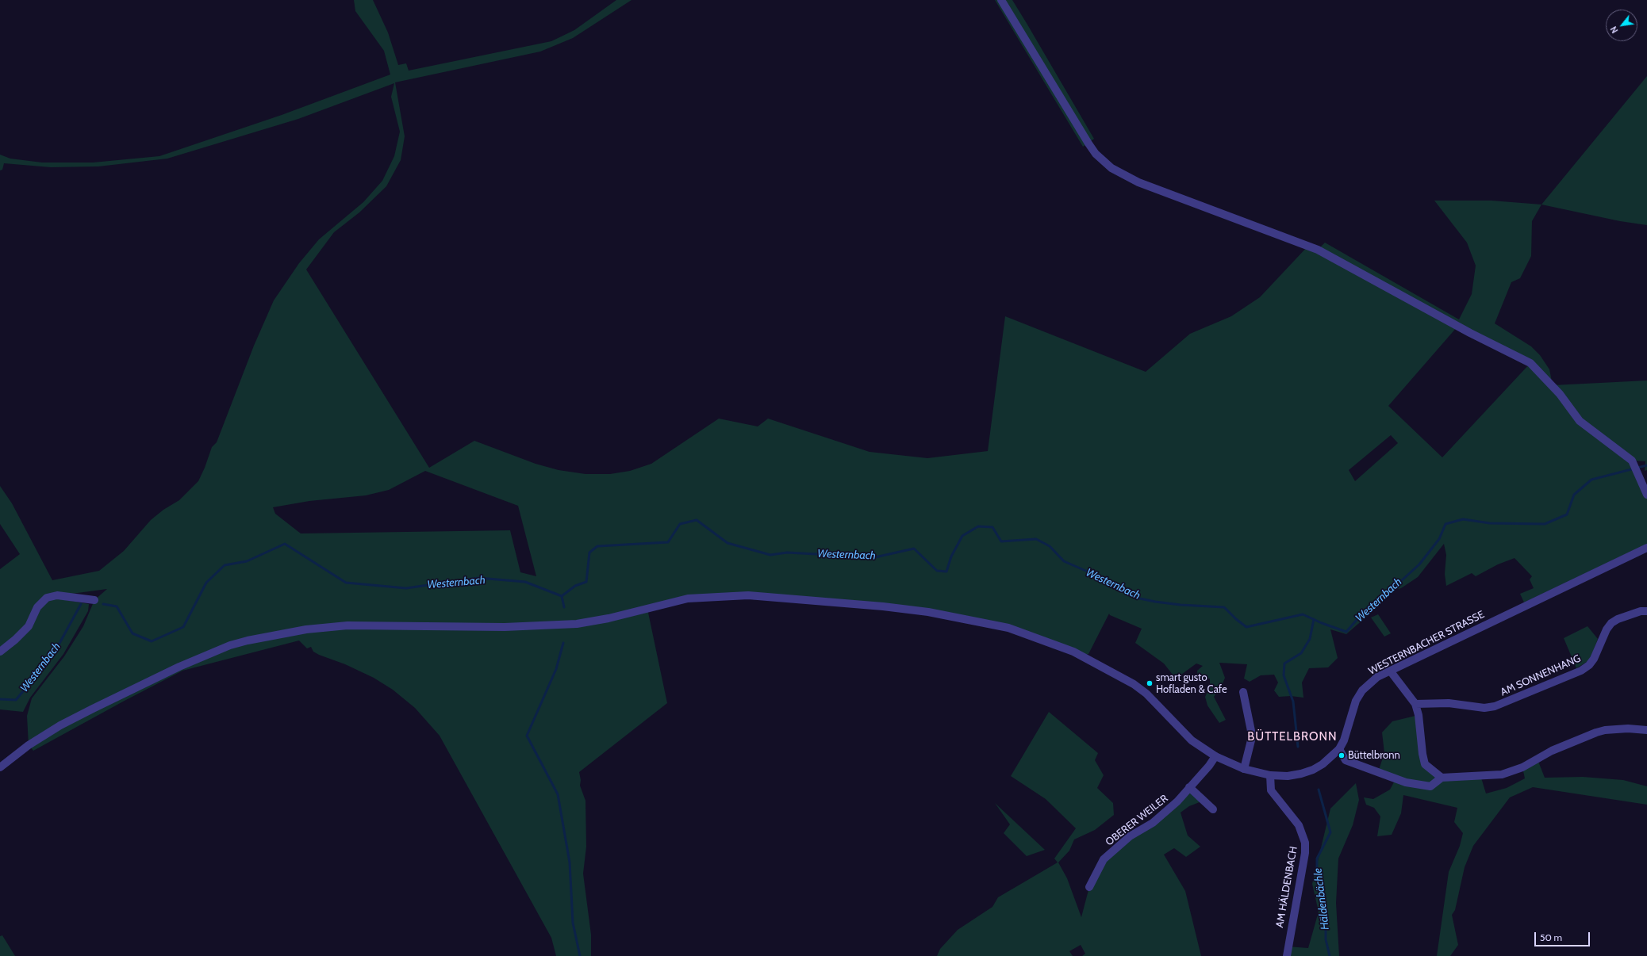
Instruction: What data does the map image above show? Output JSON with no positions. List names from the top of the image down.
{
  "streets": {
    "street": [
      "WESTERNBACHER STRASSE",
      "AM SONNENHANG",
      "OBERER WEILER",
      "AM HÄLDENBACH"
    ]
  },
  "crossings": [
    ["WESTERNBACHER STRASSE", "OBERER WEILER"],
    ["WESTERNBACHER STRASSE", "AM HÄLDENBACH"]
  ],
  "districts": ["BÜTTELBRONN"],
  "water": ["Westernbach", "Häldenbächle"],
  "places": ["smart gusto Hofladen & Cafe", "Büttelbronn"],
  "scale_bar": "50 m",
  "north": "bottom left"
}
